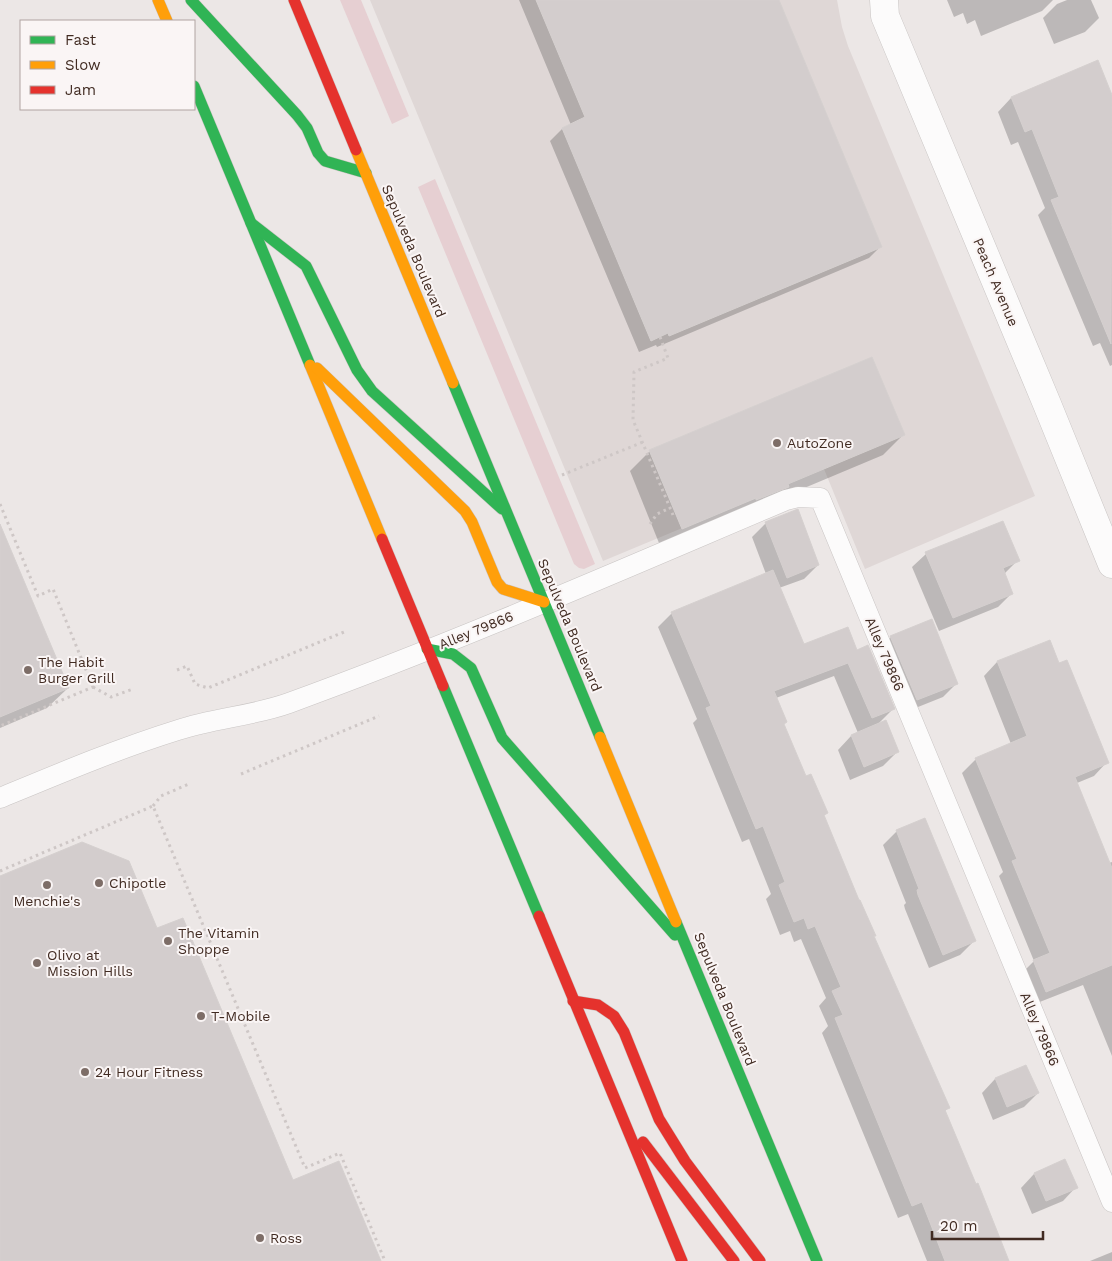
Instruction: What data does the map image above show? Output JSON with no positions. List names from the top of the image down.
{
  "streets": {
    "main road": ["Sepulveda Boulevard"],
    "street": ["Peach Avenue"],
    "lane": ["Alley 79866"]
  },
  "crossings": [
    ["Sepulveda Boulevard", "Alley 79866"]
  ],
  "places": [
    "AutoZone",
    "The Habit Burger Grill",
    "Chipotle",
    "Menchie's",
    "The Vitamin Shoppe",
    "Olivo at Mission Hills",
    "T-Mobile",
    "24 Hour Fitness",
    "Ross"
  ],
  "legend": ["Fast", "Slow", "Jam"],
  "scale_bar": "20 m"
}
